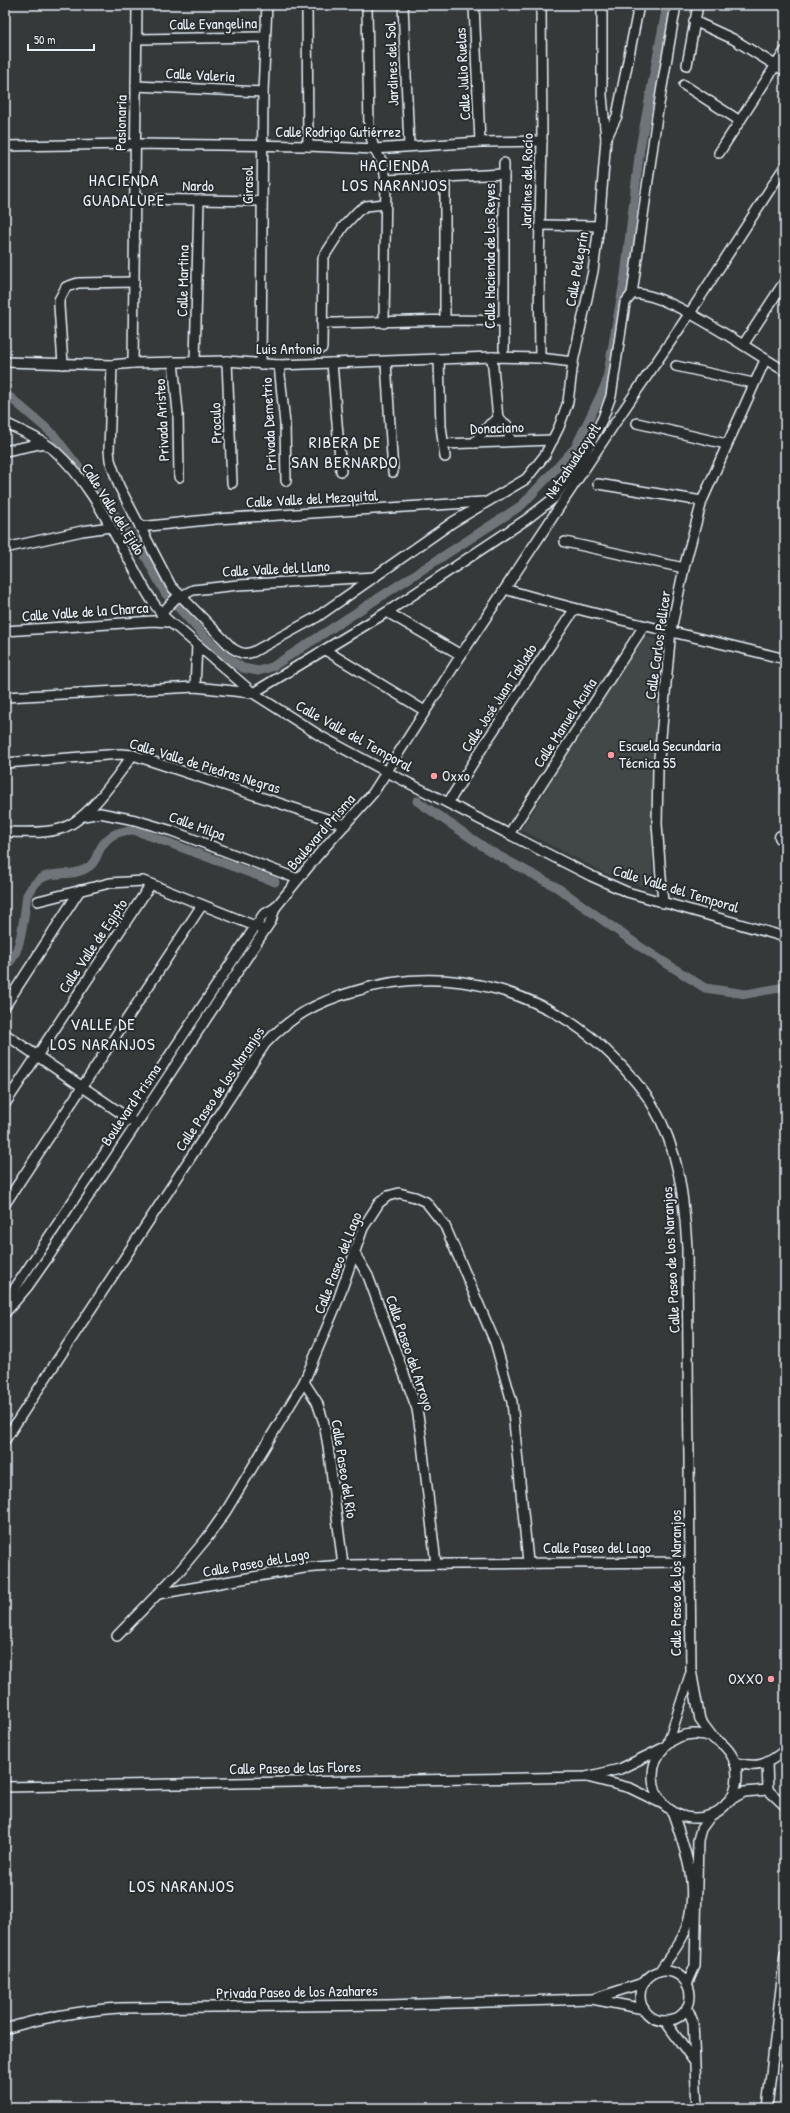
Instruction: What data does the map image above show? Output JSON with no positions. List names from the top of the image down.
{
  "streets": {
    "street": [
      "Calle Evangelina",
      "Jardines del Sol",
      "Calle Julio Ruelas",
      "Calle Valeria",
      "Pasionaria",
      "Calle Rodrigo Gutiérrez",
      "Jardines del Rocío",
      "Girasol",
      "Nardo",
      "Calle Hacienda de los Reyes",
      "Calle Pelegrín",
      "Calle Martina",
      "Luis Antonio",
      "Privada Aristeo",
      "Proculo",
      "Privada Demetrio",
      "Donaciano",
      "Netzahualcoyotl",
      "Calle Valle del Mezquital",
      "Calle Valle del Ejido",
      "Calle Valle del Llano",
      "Calle Valle de la Charca",
      "Calle Carlos Pellicer",
      "Calle José Juan Tablado",
      "Calle Manuel Acuña",
      "Calle Valle del Temporal",
      "Calle Valle de Piedras Negras",
      "Calle Milpa",
      "Boulevard Prisma",
      "Calle Valle de Egipto",
      "Calle Paseo de los Naranjos",
      "Calle Paseo del Lago",
      "Calle Paseo del Arroyo",
      "Calle Paseo del Río",
      "Calle Paseo de las Flores",
      "Privada Paseo de los Azahares"
    ]
  },
  "crossings": [
    ["Calle Evangelina", "Pasionaria"],
    ["Calle Evangelina", "Girasol"],
    ["Jardines del Sol", "Calle Rodrigo Gutiérrez"],
    ["Calle Julio Ruelas", "Calle Rodrigo Gutiérrez"],
    ["Calle Valeria", "Pasionaria"],
    ["Calle Valeria", "Girasol"],
    ["Pasionaria", "Calle Rodrigo Gutiérrez"],
    ["Pasionaria", "Nardo"],
    ["Pasionaria", "Luis Antonio"],
    ["Calle Rodrigo Gutiérrez", "Jardines del Rocío"],
    ["Calle Rodrigo Gutiérrez", "Girasol"],
    ["Jardines del Rocío", "Luis Antonio"],
    ["Girasol", "Nardo"],
    ["Girasol", "Luis Antonio"],
    ["Nardo", "Calle Martina"],
    ["Calle Pelegrín", "Luis Antonio"],
    ["Calle Pelegrín", "Donaciano"],
    ["Calle Pelegrín", "Calle Valle del Mezquital"],
    ["Calle Pelegrín", "Calle Valle del Llano"],
    ["Calle Martina", "Luis Antonio"],
    ["Luis Antonio", "Privada Aristeo"],
    ["Luis Antonio", "Proculo"],
    ["Luis Antonio", "Privada Demetrio"],
    ["Netzahualcoyotl", "Calle Valle del Temporal"],
    ["Netzahualcoyotl", "Boulevard Prisma"],
    ["Calle Valle del Ejido", "Calle Valle de la Charca"],
    ["Calle Valle del Ejido", "Calle Valle del Temporal"],
    ["Calle Carlos Pellicer", "Calle Valle del Temporal"],
    ["Calle José Juan Tablado", "Calle Valle del Temporal"],
    ["Calle Manuel Acuña", "Calle Valle del Temporal"],
    ["Calle Valle del Temporal", "Boulevard Prisma"],
    ["Calle Valle de Piedras Negras", "Boulevard Prisma"],
    ["Calle Milpa", "Boulevard Prisma"],
    ["Calle Paseo de los Naranjos", "Calle Paseo del Lago"],
    ["Calle Paseo de los Naranjos", "Calle Paseo de las Flores"],
    ["Calle Paseo del Lago", "Calle Paseo del Arroyo"],
    ["Calle Paseo del Lago", "Calle Paseo del Río"]
  ],
  "districts": [
    "HACIENDA LOS NARANJOS",
    "HACIENDA GUADALUPE",
    "RIBERA DE SAN BERNARDO",
    "VALLE DE LOS NARANJOS",
    "LOS NARANJOS"
  ],
  "places": ["Escuela Secundaria Técnica 55", "Oxxo", "OXXO"],
  "scale_bar": "50 m"
}
